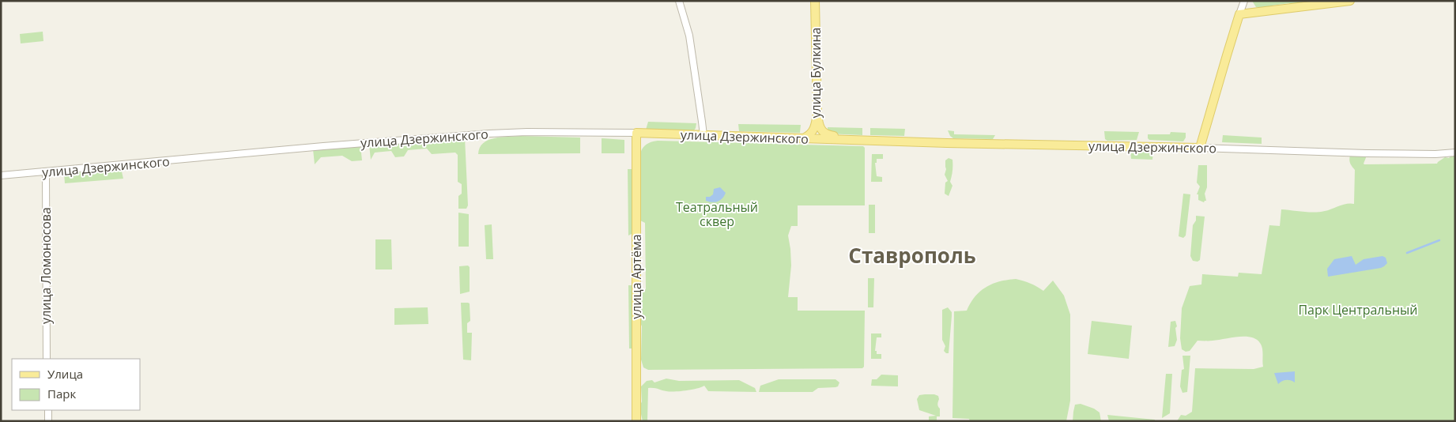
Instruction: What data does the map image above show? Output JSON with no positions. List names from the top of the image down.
{
  "streets": {
    "main road": ["улица Булкина", "улица Дзержинского", "улица Артёма"],
    "street": ["улица Ломоносова"]
  },
  "crossings": [
    ["улица Булкина", "улица Дзержинского"],
    ["улица Дзержинского", "улица Ломоносова"],
    ["улица Дзержинского", "улица Артёма"]
  ],
  "districts": ["Ставрополь"],
  "parks": ["Театральный сквер", "Парк Центральный"],
  "legend": ["Улица", "Парк"]
}
